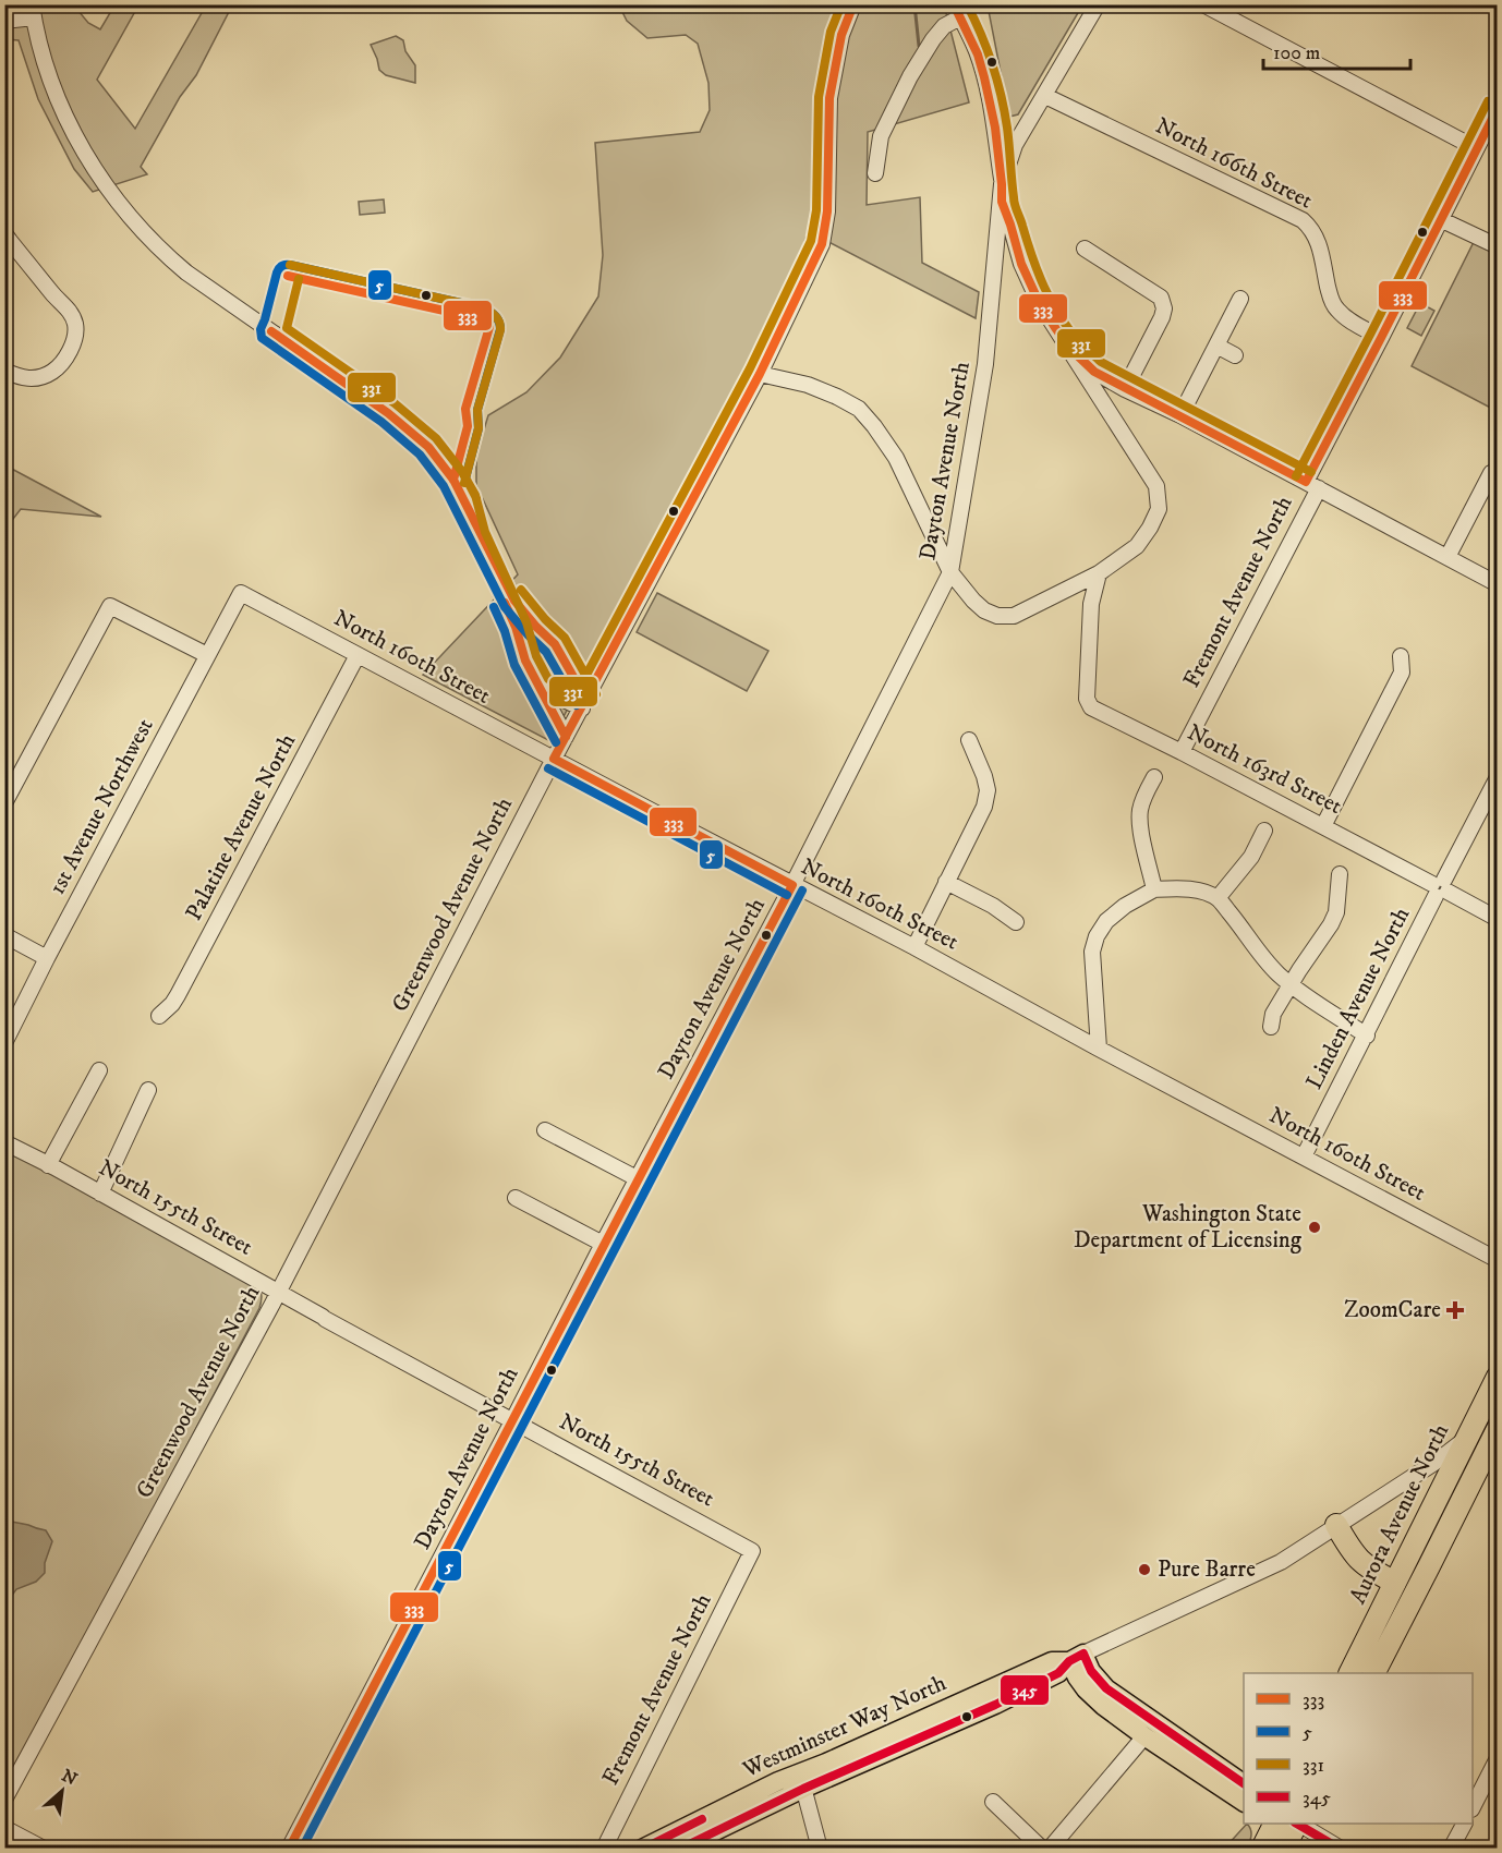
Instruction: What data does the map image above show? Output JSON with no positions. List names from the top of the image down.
{
  "streets": {
    "highway": ["Aurora Avenue North"],
    "main road": ["Westminster Way North"],
    "street": [
      "North 166th Street",
      "Dayton Avenue North",
      "Fremont Avenue North",
      "North 160th Street",
      "North 163rd Street",
      "1st Avenue Northwest",
      "Palatine Avenue North",
      "Greenwood Avenue North",
      "Linden Avenue North",
      "North 155th Street"
    ]
  },
  "crossings": [
    ["North 166th Street", "Dayton Avenue North"],
    ["North 166th Street", "Fremont Avenue North"],
    ["Dayton Avenue North", "North 160th Street"],
    ["Dayton Avenue North", "North 155th Street"],
    ["Fremont Avenue North", "North 163rd Street"],
    ["Fremont Avenue North", "North 155th Street"],
    ["North 160th Street", "1st Avenue Northwest"],
    ["North 160th Street", "Palatine Avenue North"],
    ["North 160th Street", "Greenwood Avenue North"],
    ["North 160th Street", "Linden Avenue North"],
    ["North 163rd Street", "Linden Avenue North"],
    ["Greenwood Avenue North", "North 155th Street"],
    ["Aurora Avenue North", "Westminster Way North"]
  ],
  "places": {
    "other": ["Washington State Department of Licensing", "Pure Barre"],
    "health": ["ZoomCare"]
  },
  "lines": [
    "transit line 333",
    "transit line 331",
    "transit line 5",
    "transit line 345"
  ],
  "legend": [
    "333",
    "5",
    "331",
    "345"
  ],
  "scale_bar": "100 m",
  "north": "top right"
}
